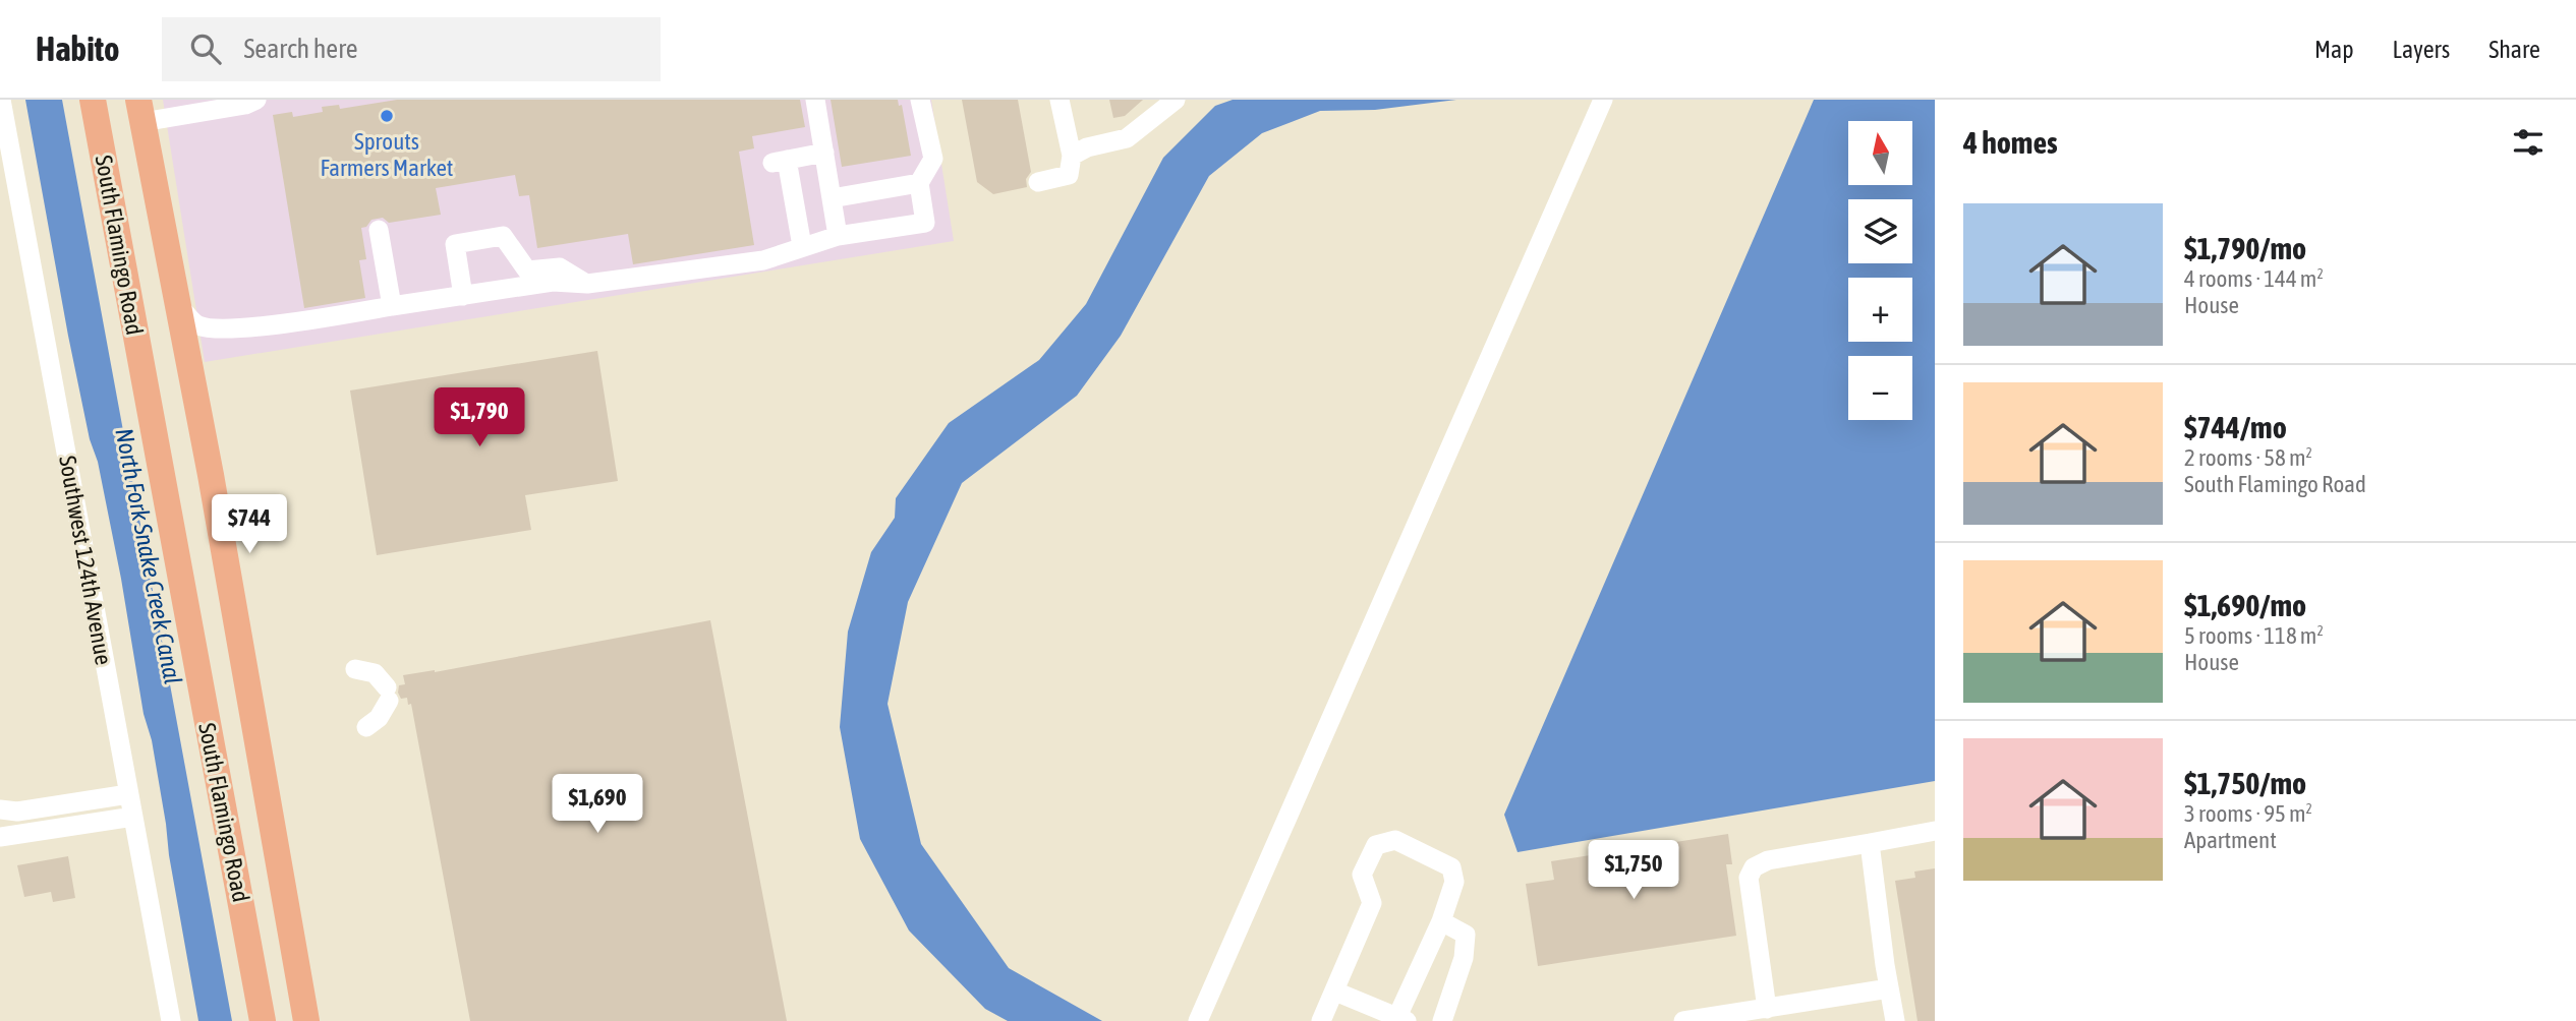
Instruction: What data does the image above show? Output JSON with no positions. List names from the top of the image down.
{
  "streets": {
    "main road": ["South Flamingo Road"],
    "street": ["Southwest 124th Avenue"]
  },
  "water": ["North Fork Snake Creek Canal"],
  "places": ["Sprouts Farmers Market"],
  "north": "top",
  "page": {
    "header": "Habito",
    "search": "Search here",
    "nav": ["Map", "Layers", "Share"],
    "heading": "4 homes",
    "map_buttons": ["+", "−"],
    "list": [
      {
        "name": "$1,790/mo",
        "note": "4 rooms · 144 m² · House"
      },
      {
        "name": "$744/mo",
        "note": "2 rooms · 58 m² · South Flamingo Road"
      },
      {
        "name": "$1,690/mo",
        "note": "5 rooms · 118 m² · House"
      },
      {
        "name": "$1,750/mo",
        "note": "3 rooms · 95 m² · Apartment"
      }
    ],
    "price": [
      "$1,790",
      "$744",
      "$1,690",
      "$1,750"
    ]
  }
}
